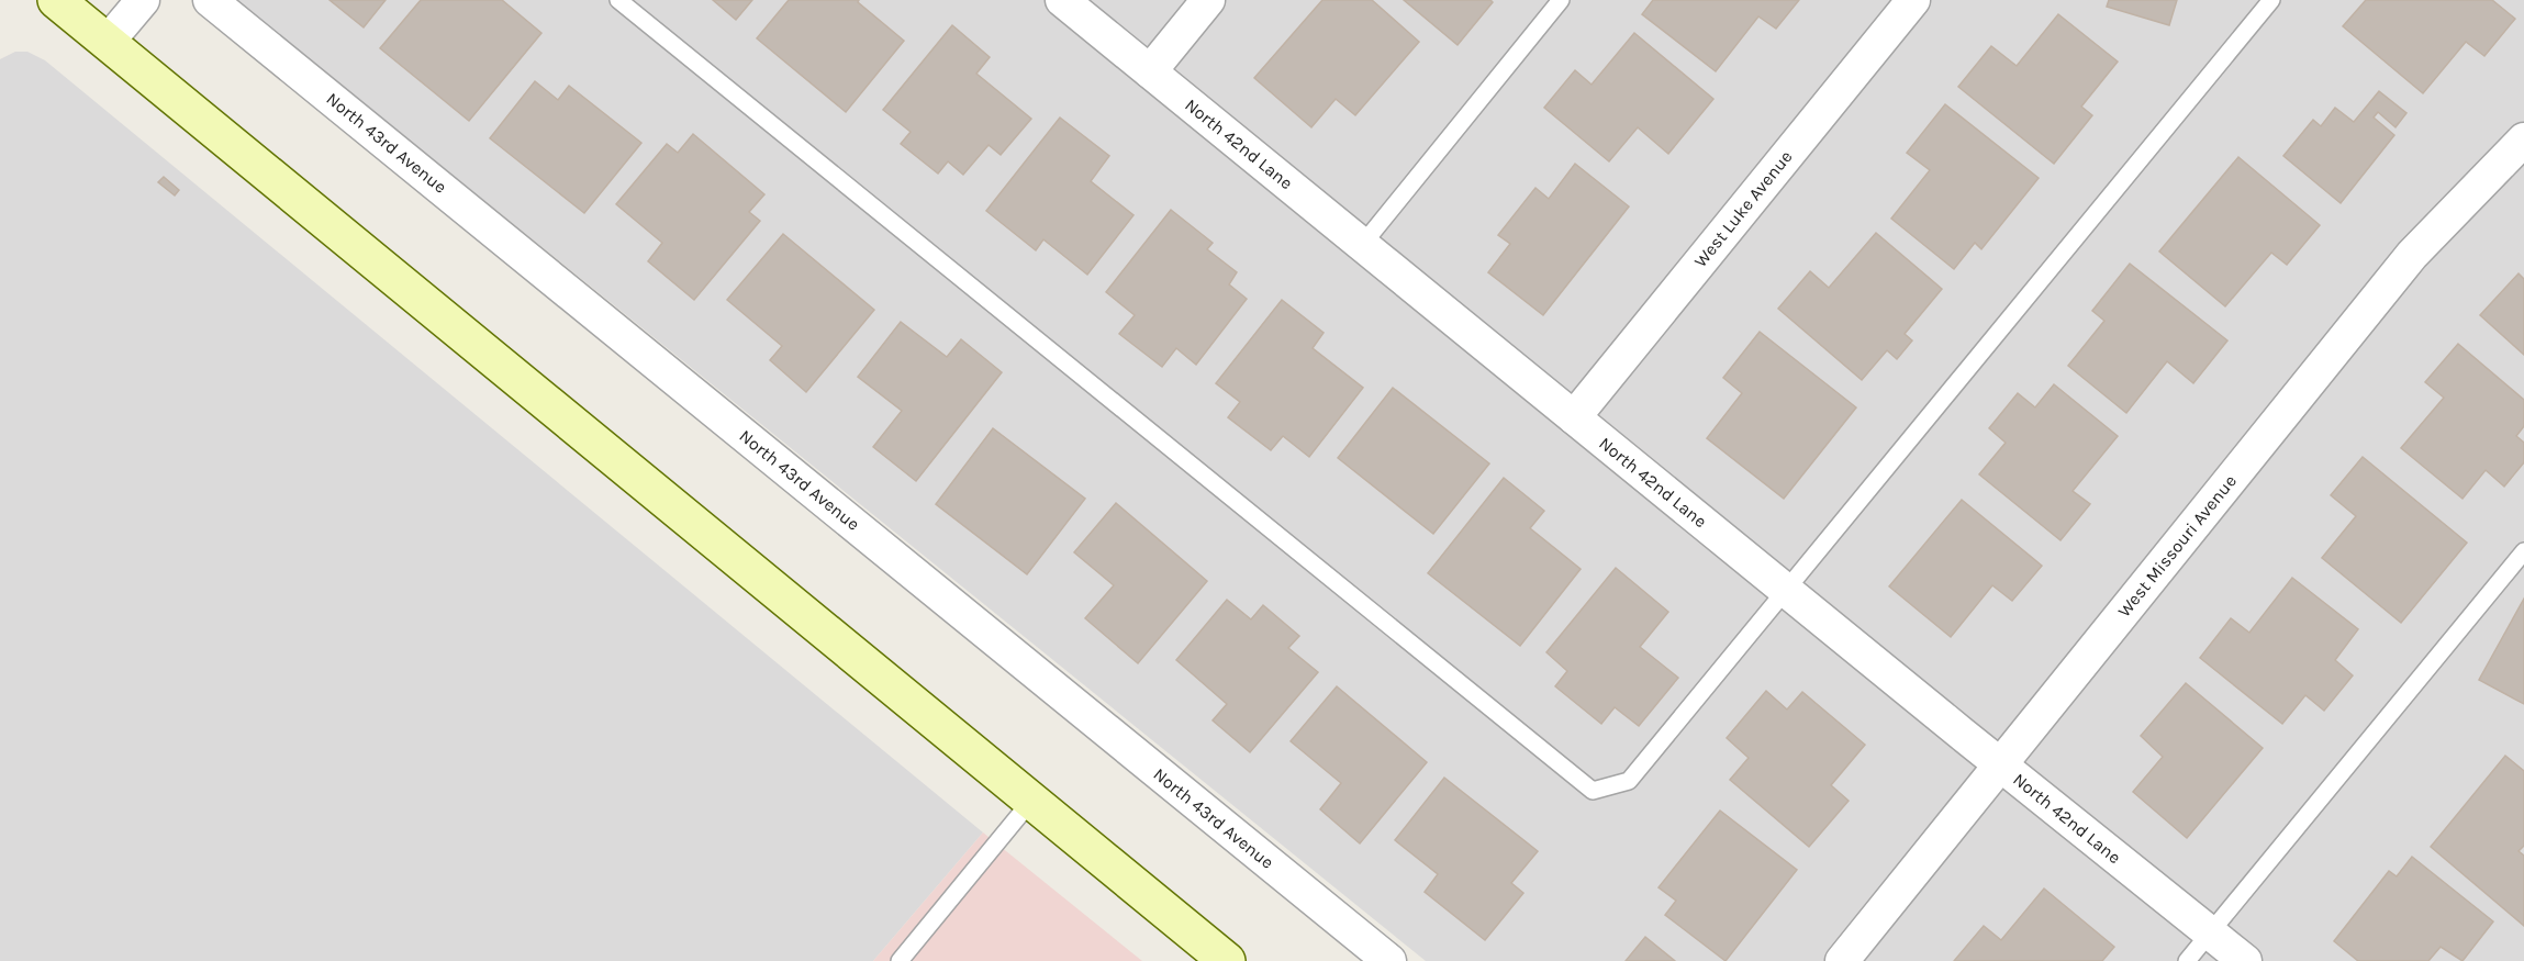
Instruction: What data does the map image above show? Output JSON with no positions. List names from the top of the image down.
{
  "streets": {
    "street": [
      "North 43rd Avenue",
      "North 42nd Lane",
      "West Luke Avenue",
      "West Missouri Avenue"
    ]
  },
  "crossings": [
    ["North 42nd Lane", "West Luke Avenue"],
    ["North 42nd Lane", "West Missouri Avenue"]
  ]
}
